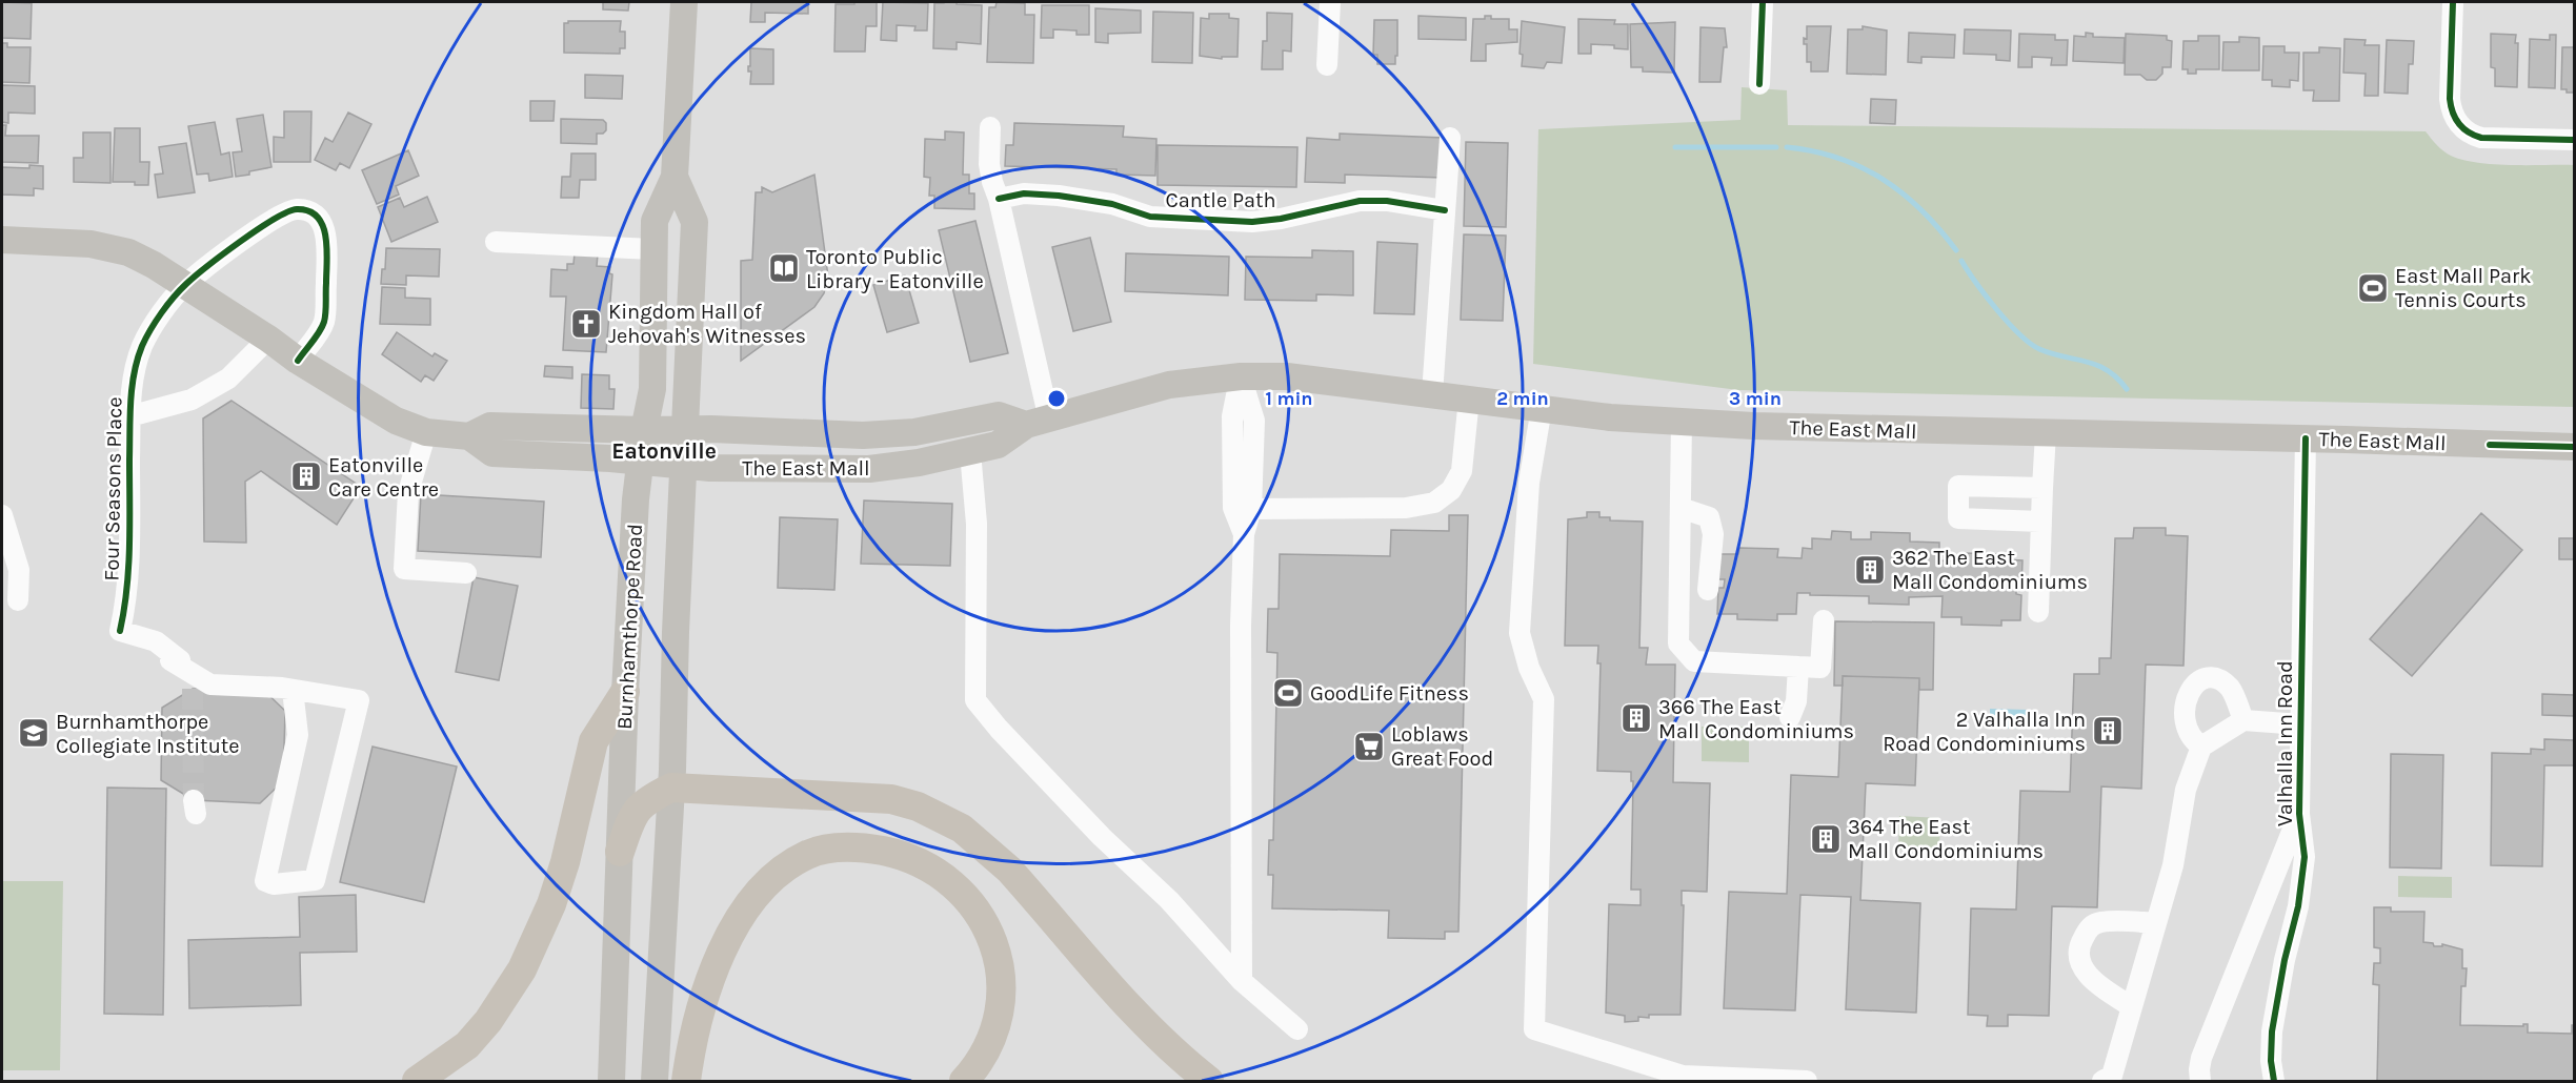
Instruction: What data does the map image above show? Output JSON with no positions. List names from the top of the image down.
{
  "streets": {
    "main road": ["The East Mall", "Burnhamthorpe Road"],
    "street": ["Cantle Path", "Four Seasons Place", "Valhalla Inn Road"]
  },
  "crossings": [
    ["The East Mall", "Four Seasons Place"],
    ["The East Mall", "Burnhamthorpe Road"],
    ["The East Mall", "Valhalla Inn Road"]
  ],
  "districts": ["Eatonville"],
  "places": {
    "library": ["Toronto Public Library - Eatonville"],
    "sports": ["East Mall Park Tennis Courts", "GoodLife Fitness"],
    "church": ["Kingdom Hall of Jehovah's Witnesses"],
    "building": [
      "Eatonville Care Centre",
      "362 The East Mall Condominiums",
      "366 The East Mall Condominiums",
      "2 Valhalla Inn Road Condominiums",
      "364 The East Mall Condominiums"
    ],
    "school or university": ["Burnhamthorpe Collegiate Institute"],
    "supermarket": ["Loblaws Great Food"]
  },
  "rings": ["1 min", "2 min", "3 min"]
}
